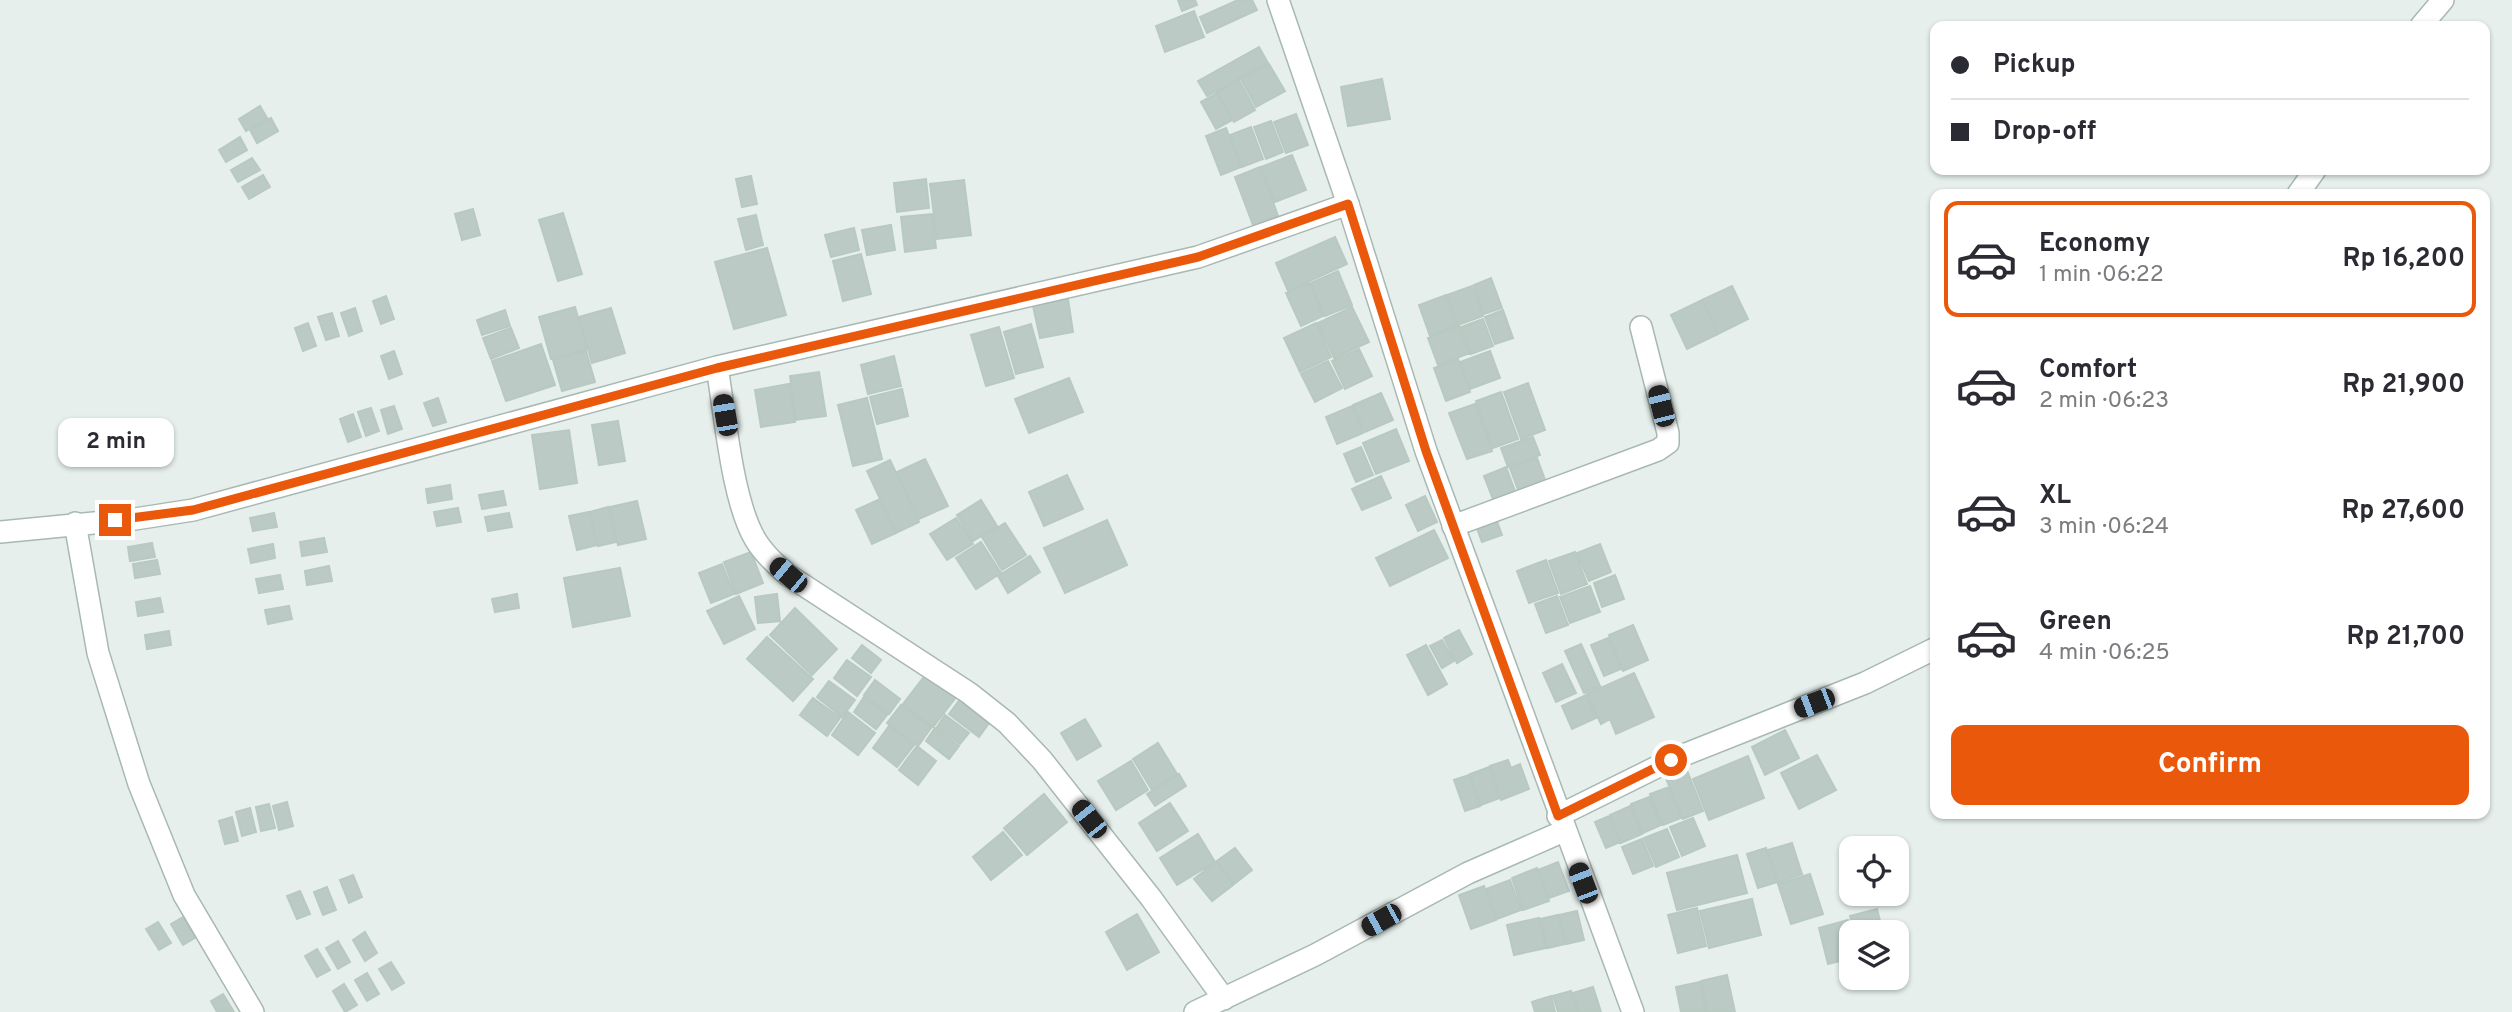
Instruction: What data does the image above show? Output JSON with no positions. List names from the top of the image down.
{
  "page": {
    "banner": ["Pickup", "Drop-off"],
    "list": [
      {
        "name": "Economy",
        "note": "1 min · 06:22",
        "value": "Rp 16,200"
      },
      {
        "name": "Comfort",
        "note": "2 min · 06:23",
        "value": "Rp 21,900"
      },
      {
        "name": "XL",
        "note": "3 min · 06:24",
        "value": "Rp 27,600"
      },
      {
        "name": "Green",
        "note": "4 min · 06:25",
        "value": "Rp 21,700"
      }
    ],
    "bubble": "2 min",
    "buttons": "Confirm"
  }
}
